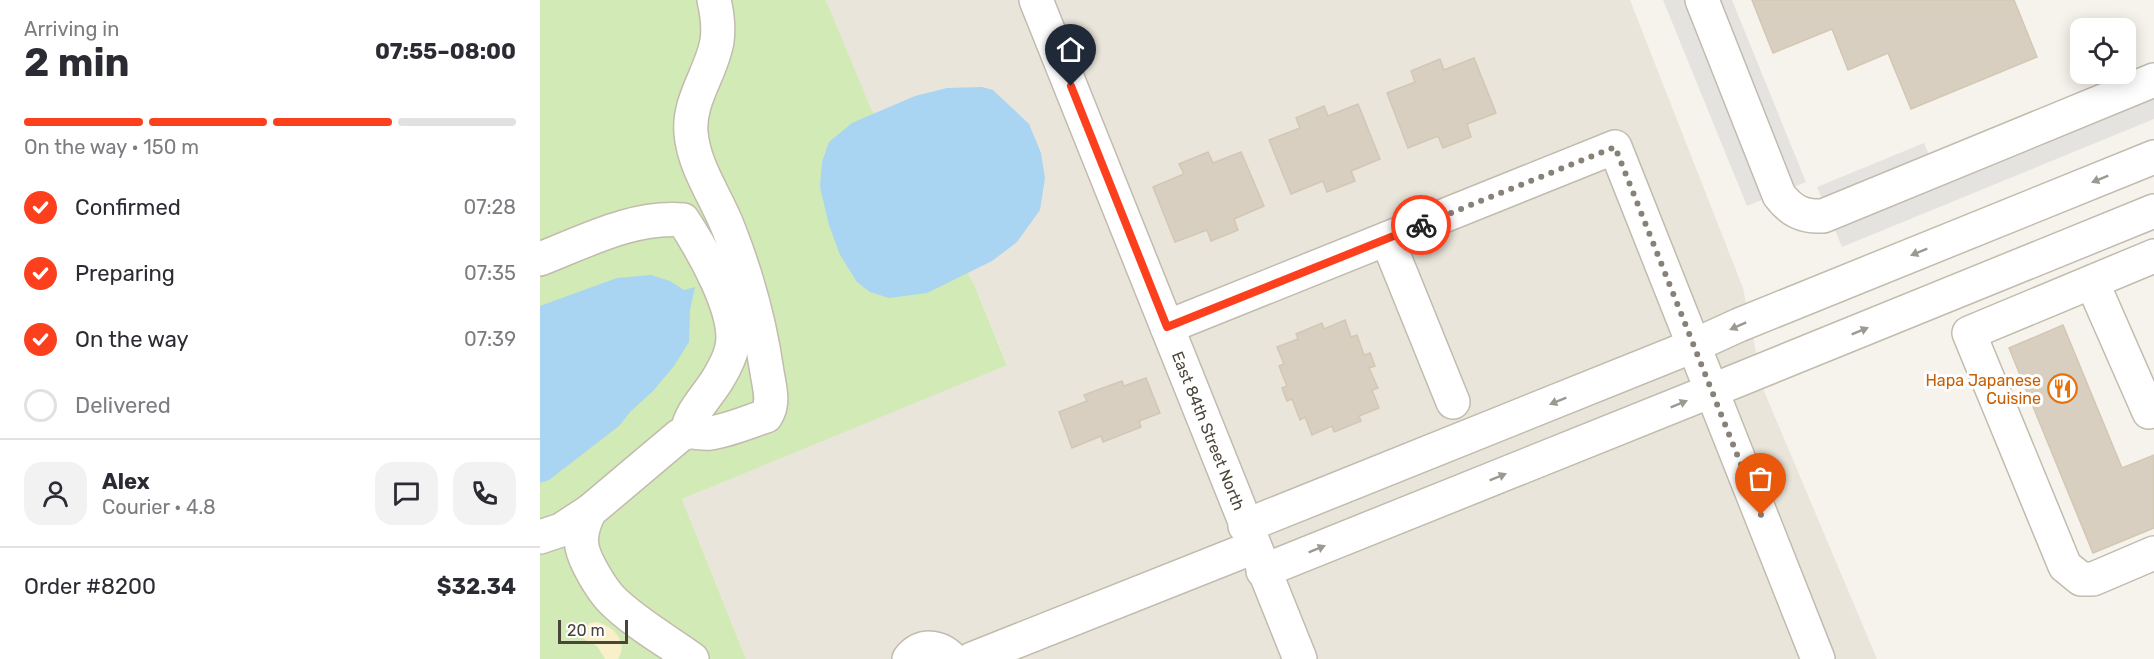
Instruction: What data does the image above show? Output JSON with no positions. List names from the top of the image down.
{
  "streets": {
    "street": ["East 84th Street North"]
  },
  "places": {
    "restaurant": ["Hapa Japanese Cuisine"]
  },
  "scale_bar": "20 m",
  "page": {
    "heading": ["2 min", "Arriving in", "07:55–08:00"],
    "panel": [
      "Alex",
      "Courier · 4.8",
      "Order #8200",
      "$32.34"
    ],
    "bar": "On the way · 150 m",
    "list": [
      ["Confirmed", "07:28"],
      ["Preparing", "07:35"],
      ["On the way", "07:39"],
      "Delivered"
    ],
    "scale": "20 m"
  }
}
